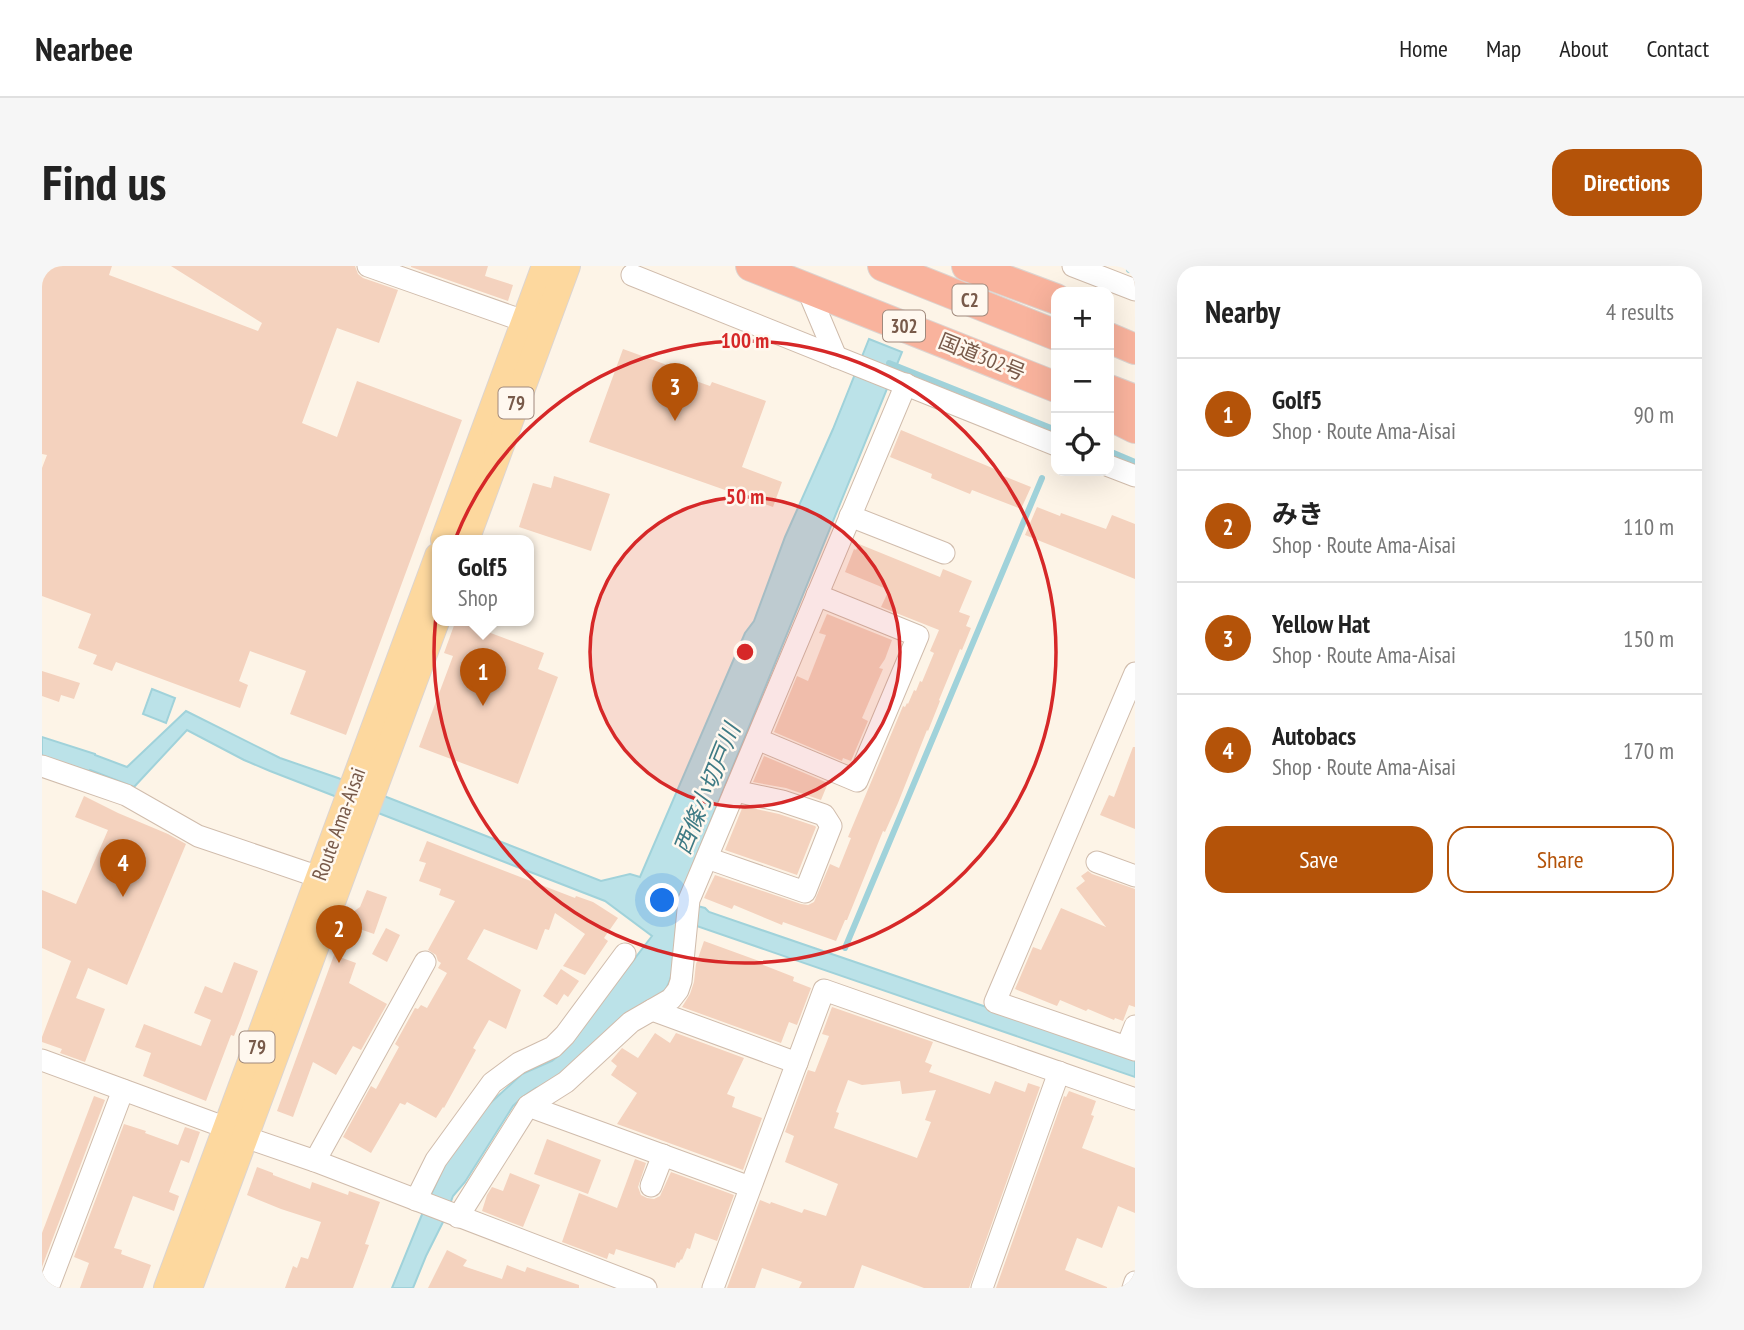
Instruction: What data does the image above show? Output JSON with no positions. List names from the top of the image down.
{
  "streets": {
    "highway": ["C2", "302", "国道302号"],
    "main road": ["79", "Route Ama-Aisai"]
  },
  "crossings": [
    ["C2", "国道302号"]
  ],
  "water": ["西條小切戸川"],
  "page": {
    "header": "Nearbee",
    "nav": [
      "Home",
      "Map",
      "About",
      "Contact"
    ],
    "buttons": [
      "Directions",
      ["Save", "Share"]
    ],
    "title": "Find us",
    "heading": ["Nearby", "4 results"],
    "map_buttons": ["+", "−"],
    "list": [
      {
        "mark": "1",
        "name": "Golf5",
        "note": "Shop · Route Ama-Aisai",
        "value": "90 m"
      },
      {
        "mark": "2",
        "name": "みき",
        "note": "Shop · Route Ama-Aisai",
        "value": "110 m"
      },
      {
        "mark": "3",
        "name": "Yellow Hat",
        "note": "Shop · Route Ama-Aisai",
        "value": "150 m"
      },
      {
        "mark": "4",
        "name": "Autobacs",
        "note": "Shop · Route Ama-Aisai",
        "value": "170 m"
      }
    ],
    "pins": [
      "3",
      "1",
      "4",
      "2"
    ],
    "popup": ["Golf5", "Shop"]
  },
  "rings": ["100 m", "50 m"]
}
